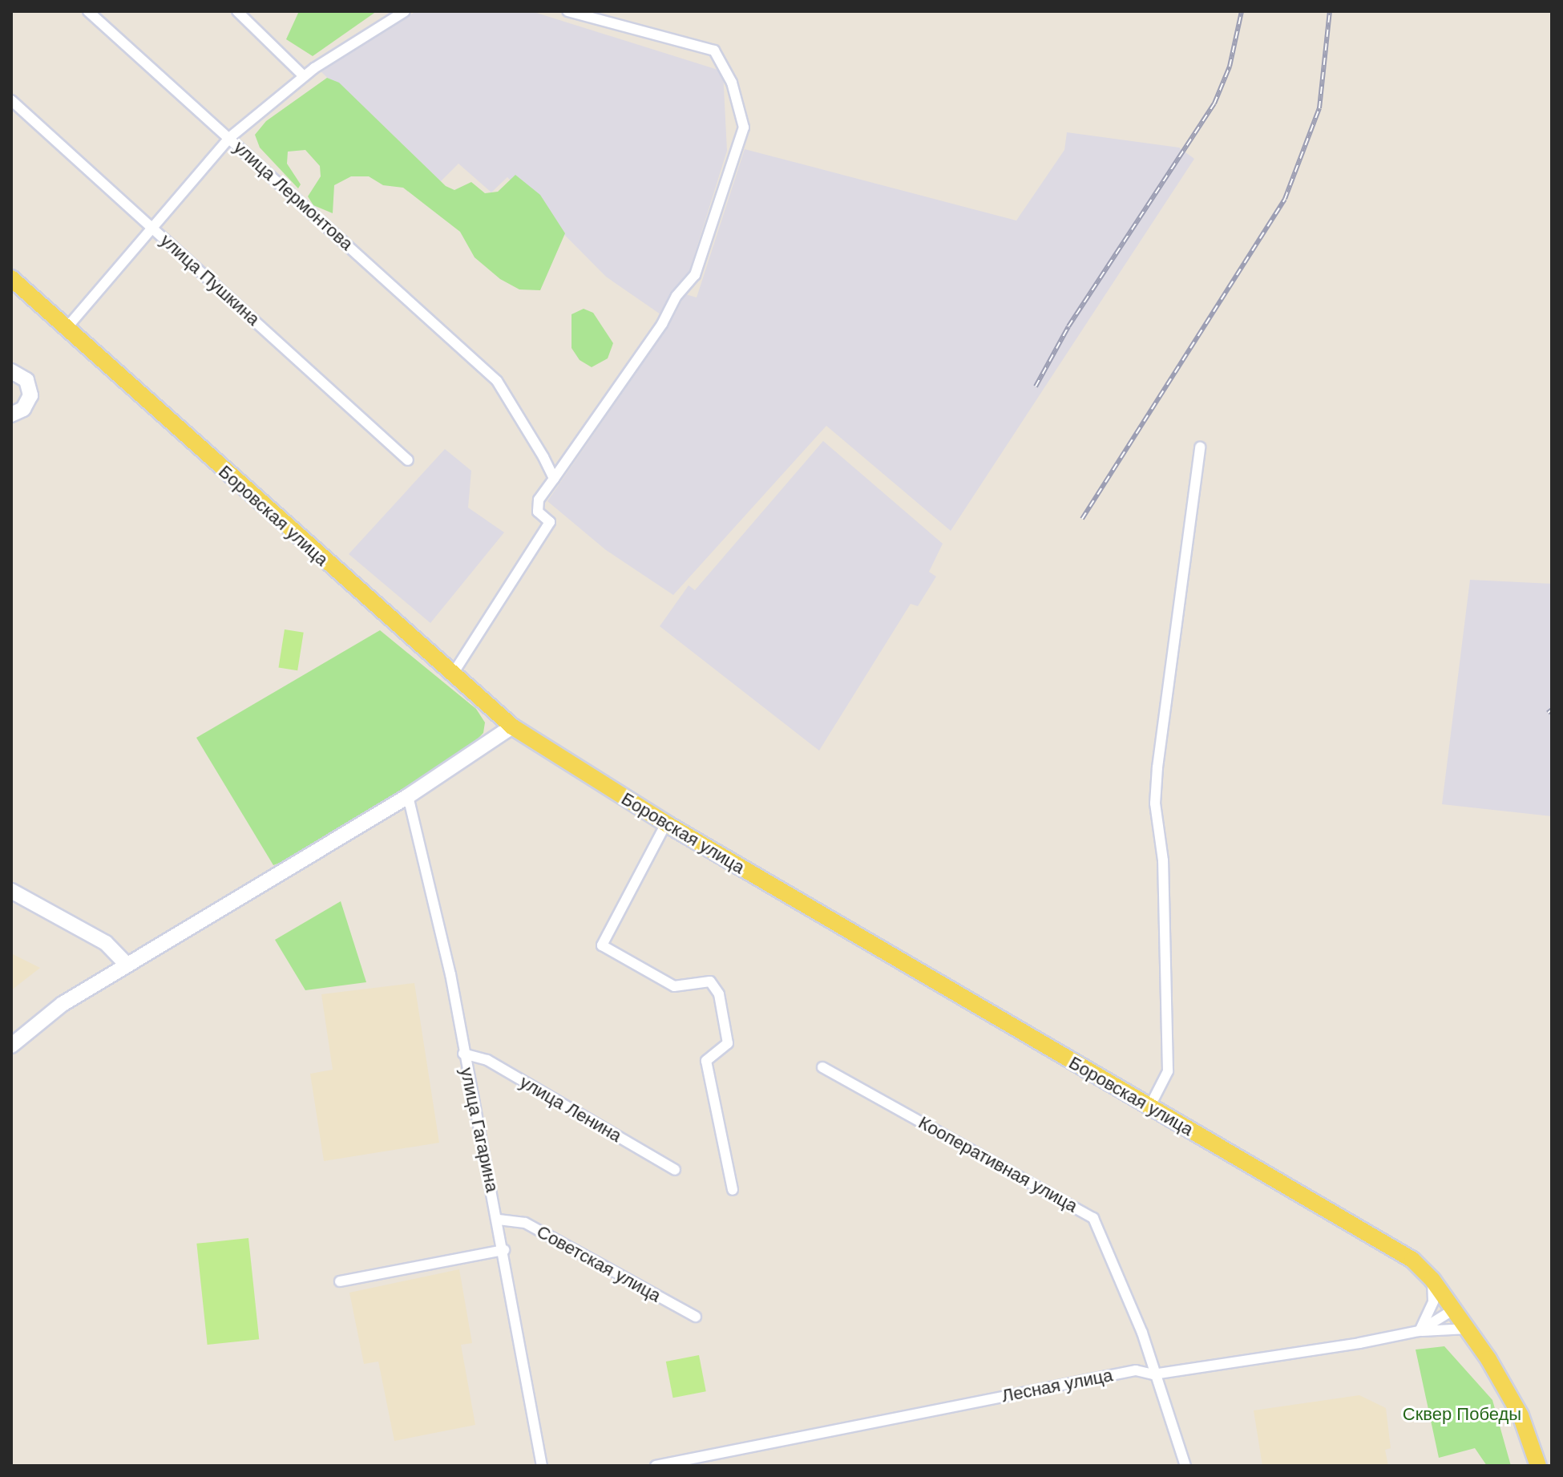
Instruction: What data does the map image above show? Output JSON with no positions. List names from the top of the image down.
{
  "streets": {
    "main road": ["Боровская улица"],
    "street": [
      "улица Лермонтова",
      "улица Пушкина",
      "улица Ленина",
      "улица Гагарина",
      "Кооперативная улица",
      "Советская улица",
      "Лесная улица"
    ]
  },
  "crossings": [
    ["Боровская улица", "Лесная улица"],
    ["улица Ленина", "улица Гагарина"],
    ["улица Гагарина", "Советская улица"],
    ["Кооперативная улица", "Лесная улица"]
  ],
  "parks": ["Сквер Победы"]
}
